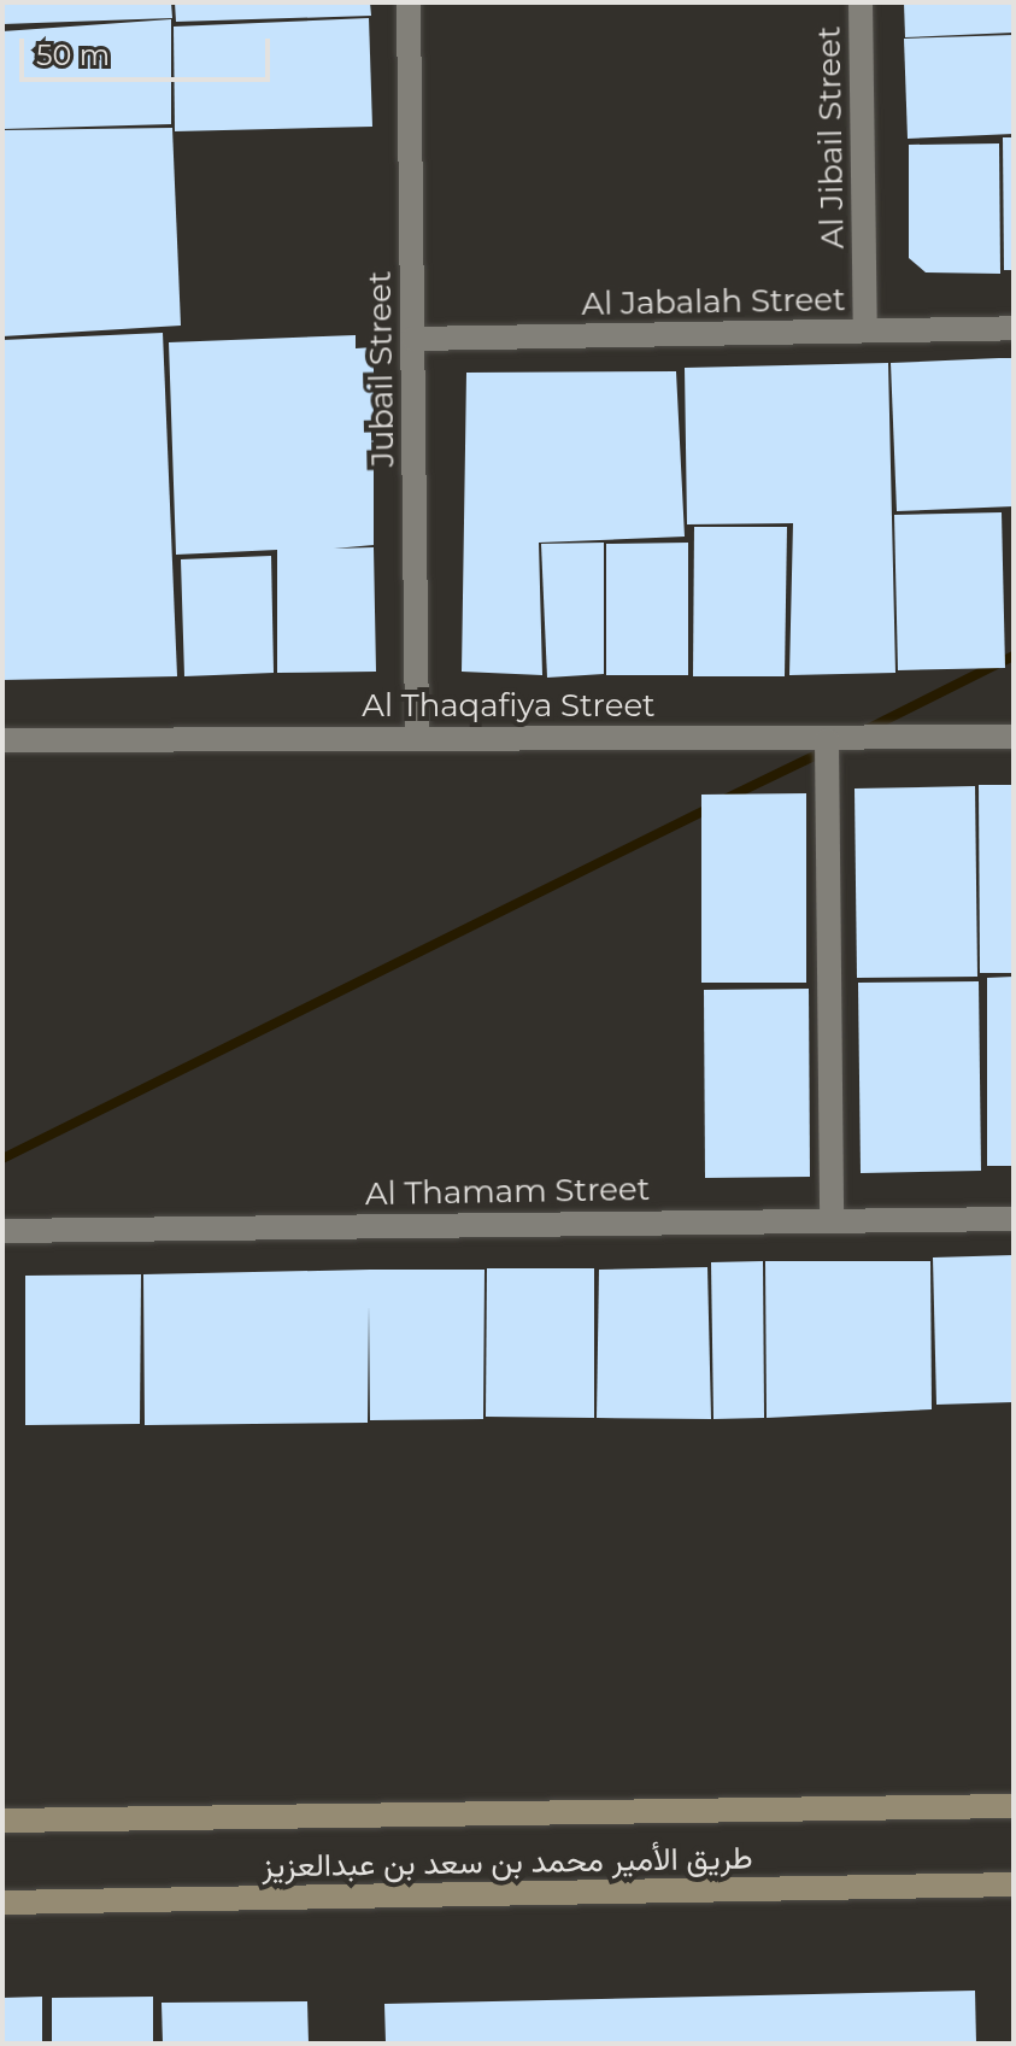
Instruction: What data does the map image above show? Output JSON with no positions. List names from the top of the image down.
{
  "streets": {
    "main road": ["طريق الأمير محمد بن سعد بن عبدالعزيز"],
    "street": [
      "Al Jibail Street",
      "Al Jabalah Street",
      "Jubail Street",
      "Al Thaqafiya Street",
      "Al Thamam Street"
    ]
  },
  "crossings": [
    ["Al Jibail Street", "Al Jabalah Street"],
    ["Al Jabalah Street", "Jubail Street"],
    ["Jubail Street", "Al Thaqafiya Street"]
  ],
  "scale_bar": "50 m"
}
